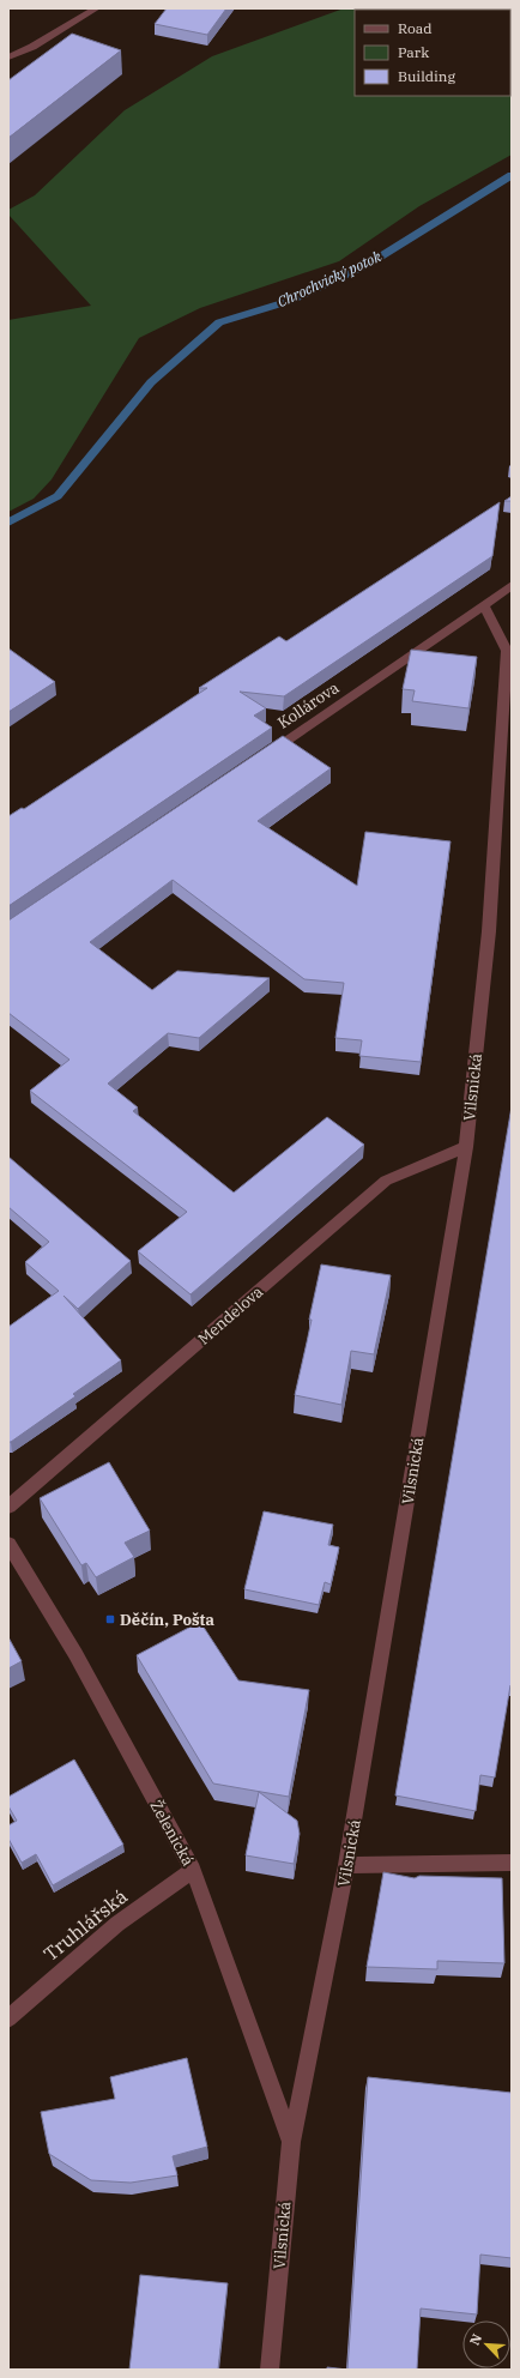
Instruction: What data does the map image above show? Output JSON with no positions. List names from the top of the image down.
{
  "streets": {
    "street": [
      "Kollárova",
      "Vilsnická",
      "Mendelova",
      "Želenická",
      "Truhlářská"
    ]
  },
  "crossings": [
    ["Kollárova", "Vilsnická"],
    ["Vilsnická", "Mendelova"],
    ["Vilsnická", "Želenická"],
    ["Želenická", "Truhlářská"]
  ],
  "water": ["Chrochvický potok"],
  "places": {
    "transit": ["Děčín, Pošta"]
  },
  "legend": ["Road", "Park", "Building"],
  "north": "top left"
}
